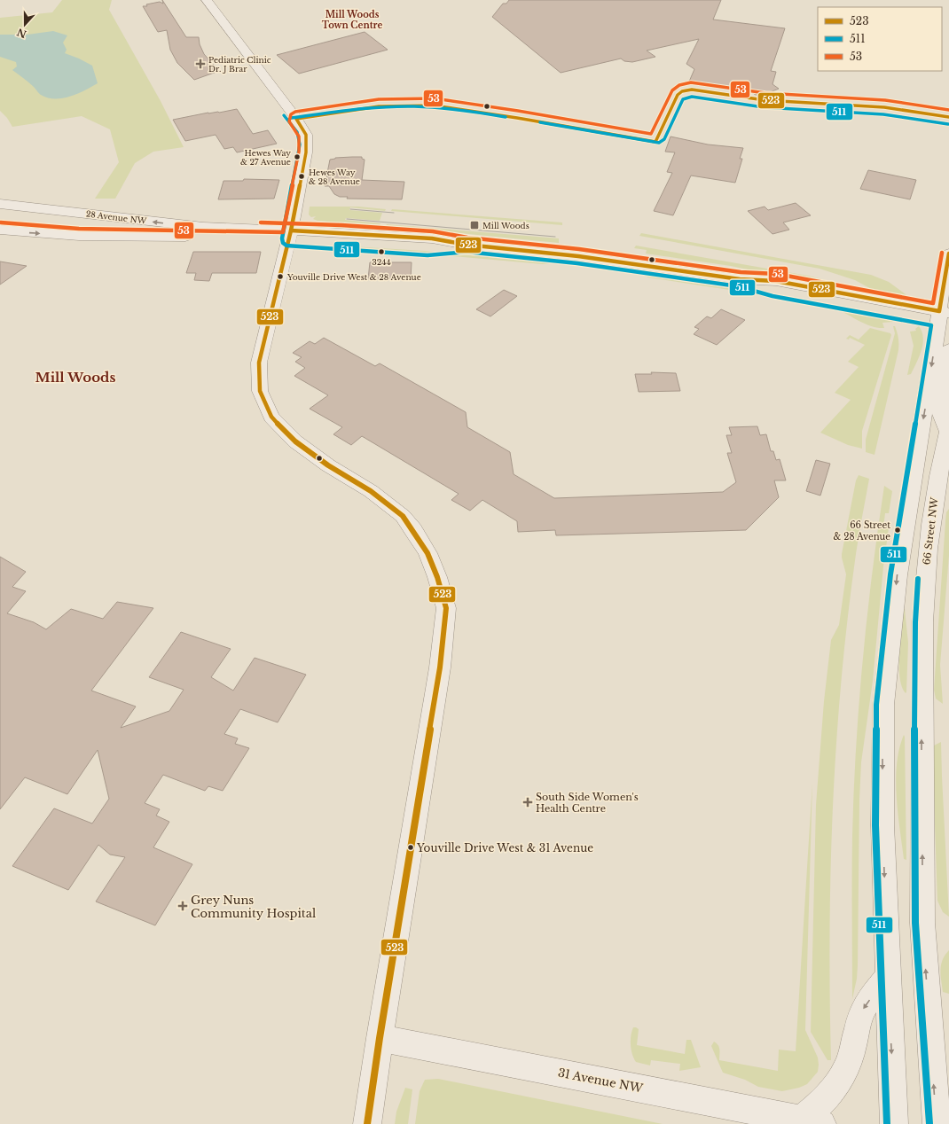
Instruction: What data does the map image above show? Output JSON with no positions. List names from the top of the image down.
{
  "streets": {
    "street": ["28 Avenue NW", "66 Street NW", "31 Avenue NW"]
  },
  "districts": ["Mill Woods Town Centre", "Mill Woods"],
  "places": {
    "health": ["Pediatric Clinic Dr. J Brar", "South Side Women's Health Centre", "Grey Nuns Community Hospital"],
    "other": [
      "Hewes Way & 27 Avenue",
      "Hewes Way & 28 Avenue",
      "3244",
      "Youville Drive West & 28 Avenue",
      "66 Street & 28 Avenue",
      "Youville Drive West & 31 Avenue"
    ],
    "transit": ["Mill Woods"]
  },
  "lines": ["transit line 53", "transit line 523", "transit line 511"],
  "legend": ["523", "511", "53"],
  "north": "bottom"
}
